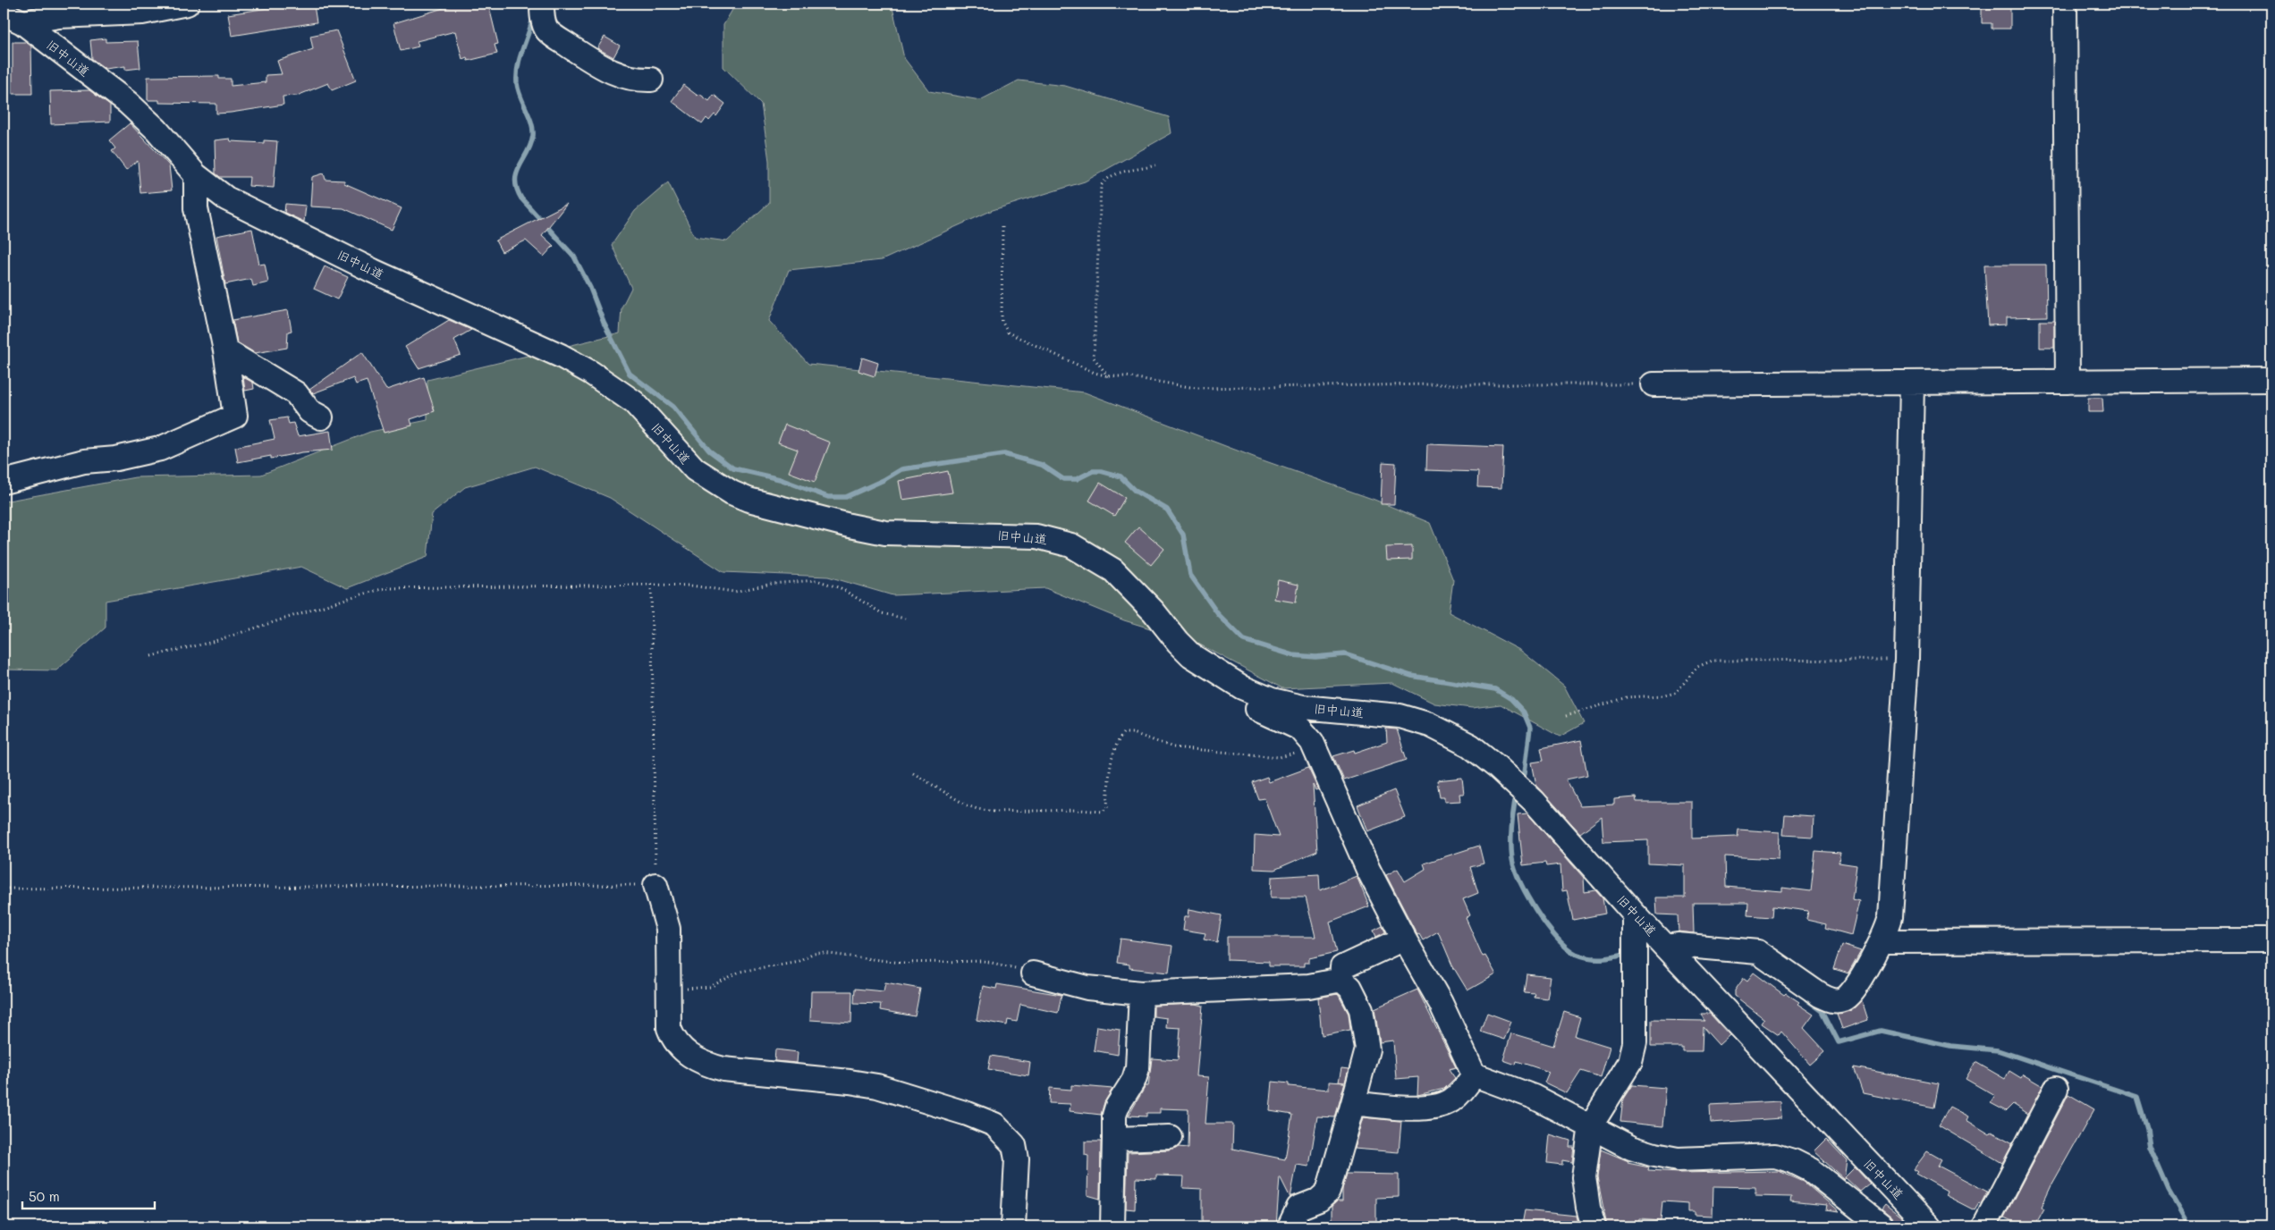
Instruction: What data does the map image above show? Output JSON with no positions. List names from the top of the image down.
{
  "streets": {
    "street": ["旧中山道"]
  },
  "scale_bar": "50 m"
}
